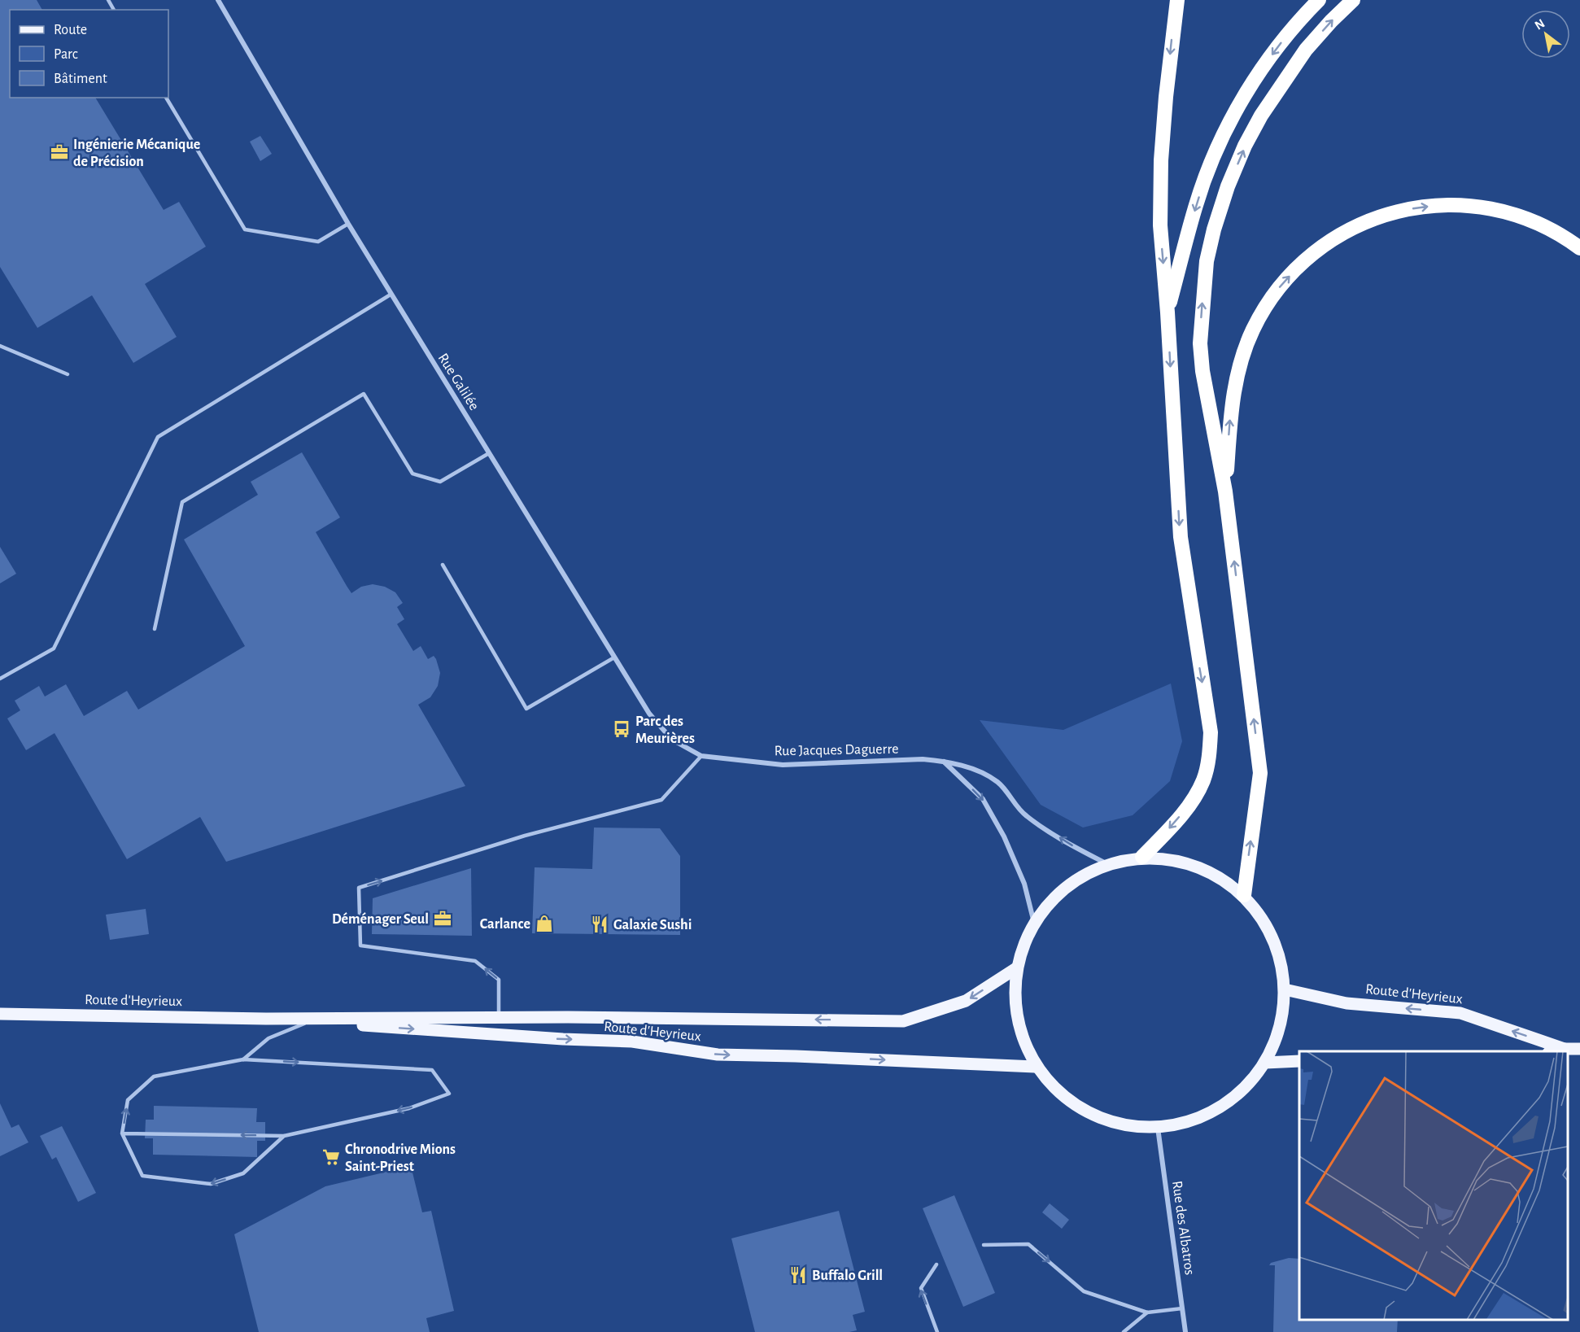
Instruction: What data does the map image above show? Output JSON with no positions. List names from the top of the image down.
{
  "streets": {
    "main road": ["Route d'Heyrieux"],
    "street": ["Rue Galilée", "Rue Jacques Daguerre", "Rue des Albatros"]
  },
  "crossings": [
    ["Rue Galilée", "Rue Jacques Daguerre"]
  ],
  "one_way": ["Rue Jacques Daguerre"],
  "places": {
    "office": ["Ingénierie Mécanique de Précision", "Déménager Seul"],
    "bus stop": ["Parc des Meurières"],
    "shop": ["Carlance"],
    "restaurant": ["Galaxie Sushi", "Buffalo Grill"],
    "supermarket": ["Chronodrive Mions Saint-Priest"]
  },
  "legend": ["Route", "Parc", "Bâtiment"],
  "north": "top left"
}
